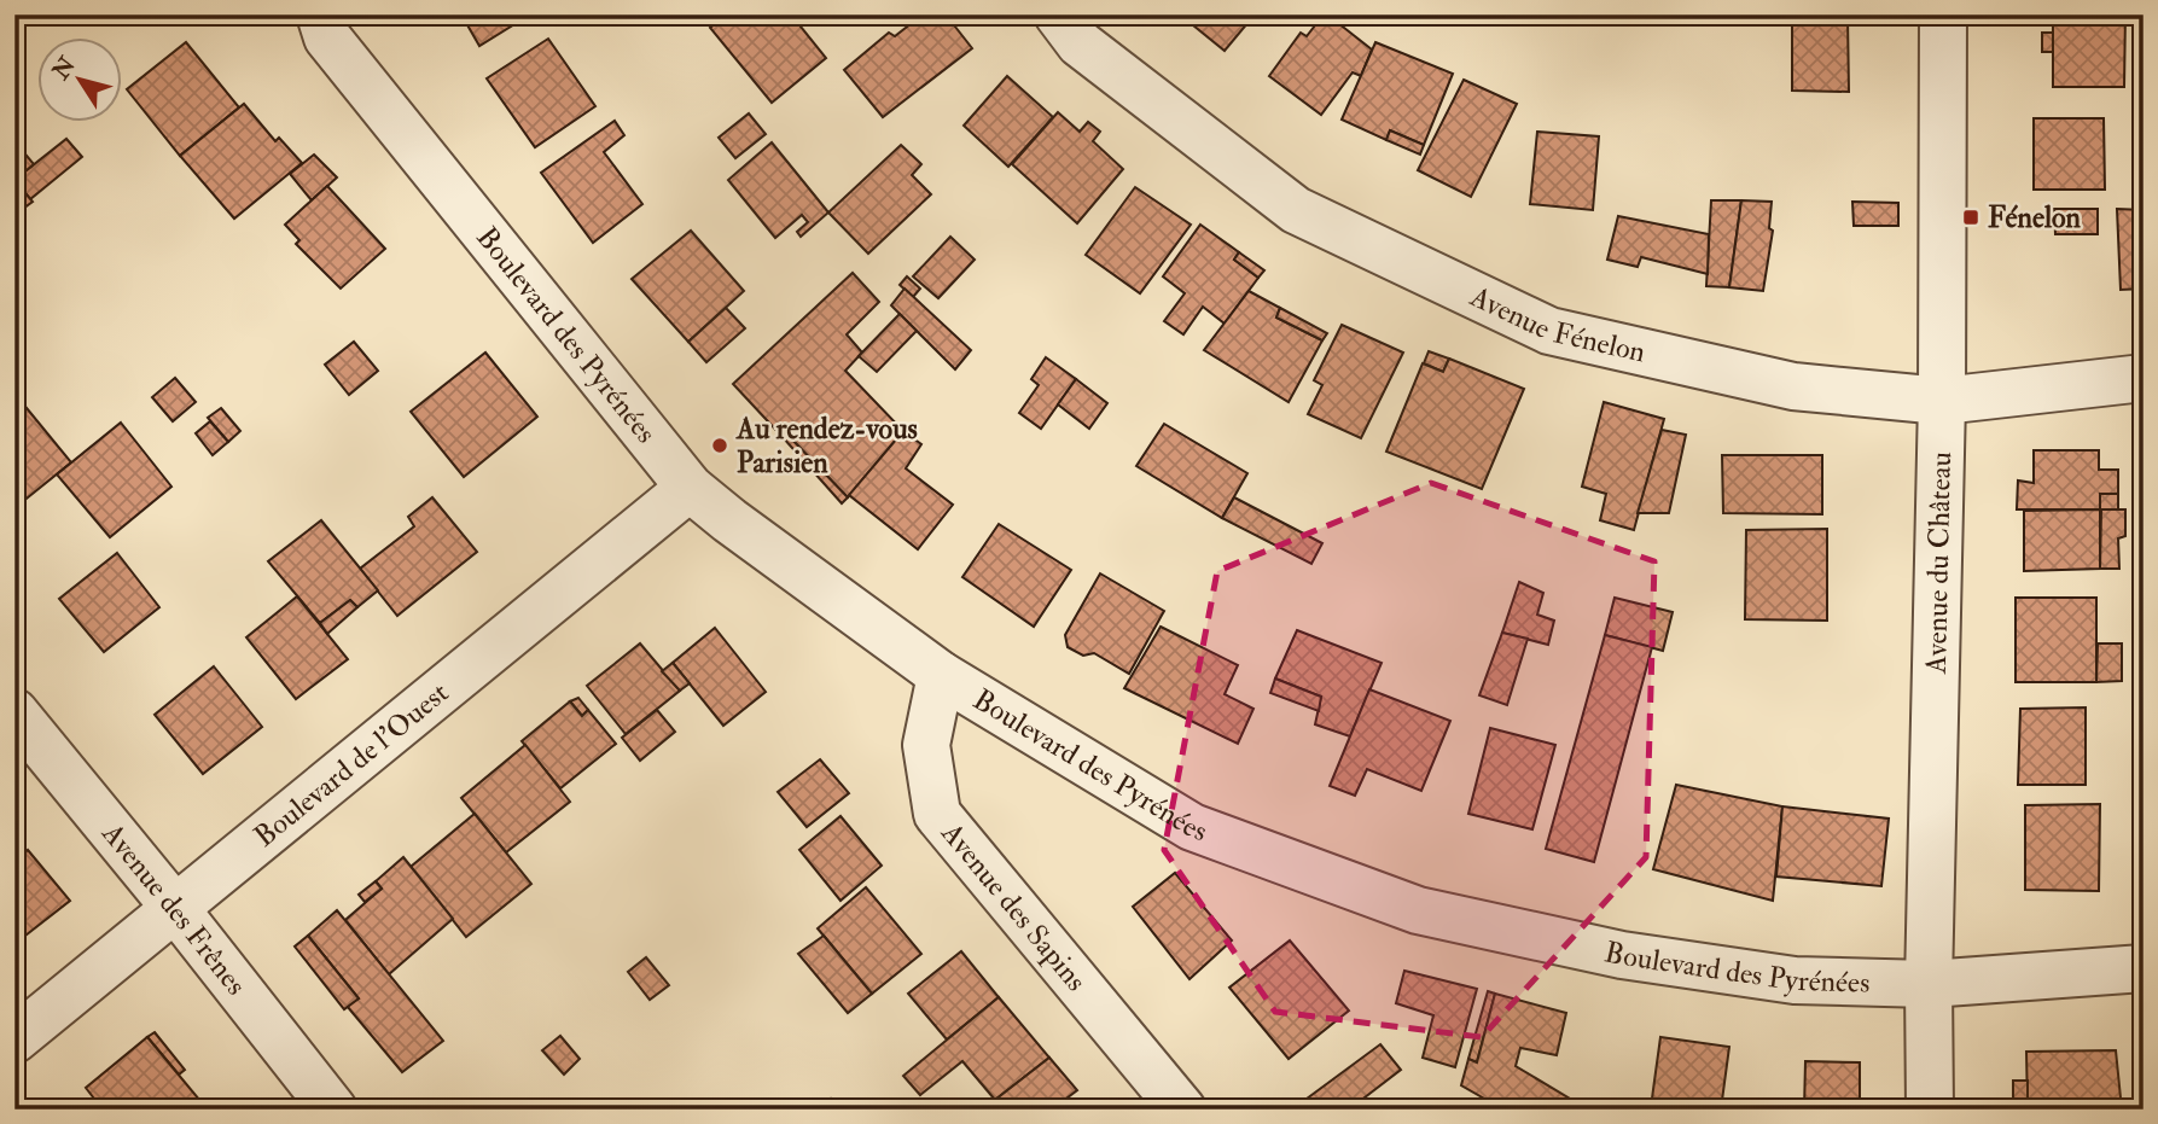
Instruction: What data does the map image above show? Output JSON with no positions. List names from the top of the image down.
{
  "streets": {
    "street": [
      "Avenue Fénelon",
      "Boulevard des Pyrénées",
      "Avenue du Château",
      "Boulevard de l'Ouest",
      "Avenue des Sapins",
      "Avenue des Frênes"
    ]
  },
  "crossings": [
    ["Avenue Fénelon", "Avenue du Château"],
    ["Boulevard des Pyrénées", "Avenue du Château"],
    ["Boulevard des Pyrénées", "Boulevard de l'Ouest"],
    ["Boulevard des Pyrénées", "Avenue des Sapins"],
    ["Boulevard de l'Ouest", "Avenue des Frênes"]
  ],
  "places": {
    "transit": ["Fénelon"],
    "other": ["Au rendez-vous Parisien"]
  },
  "north": "top left"
}
